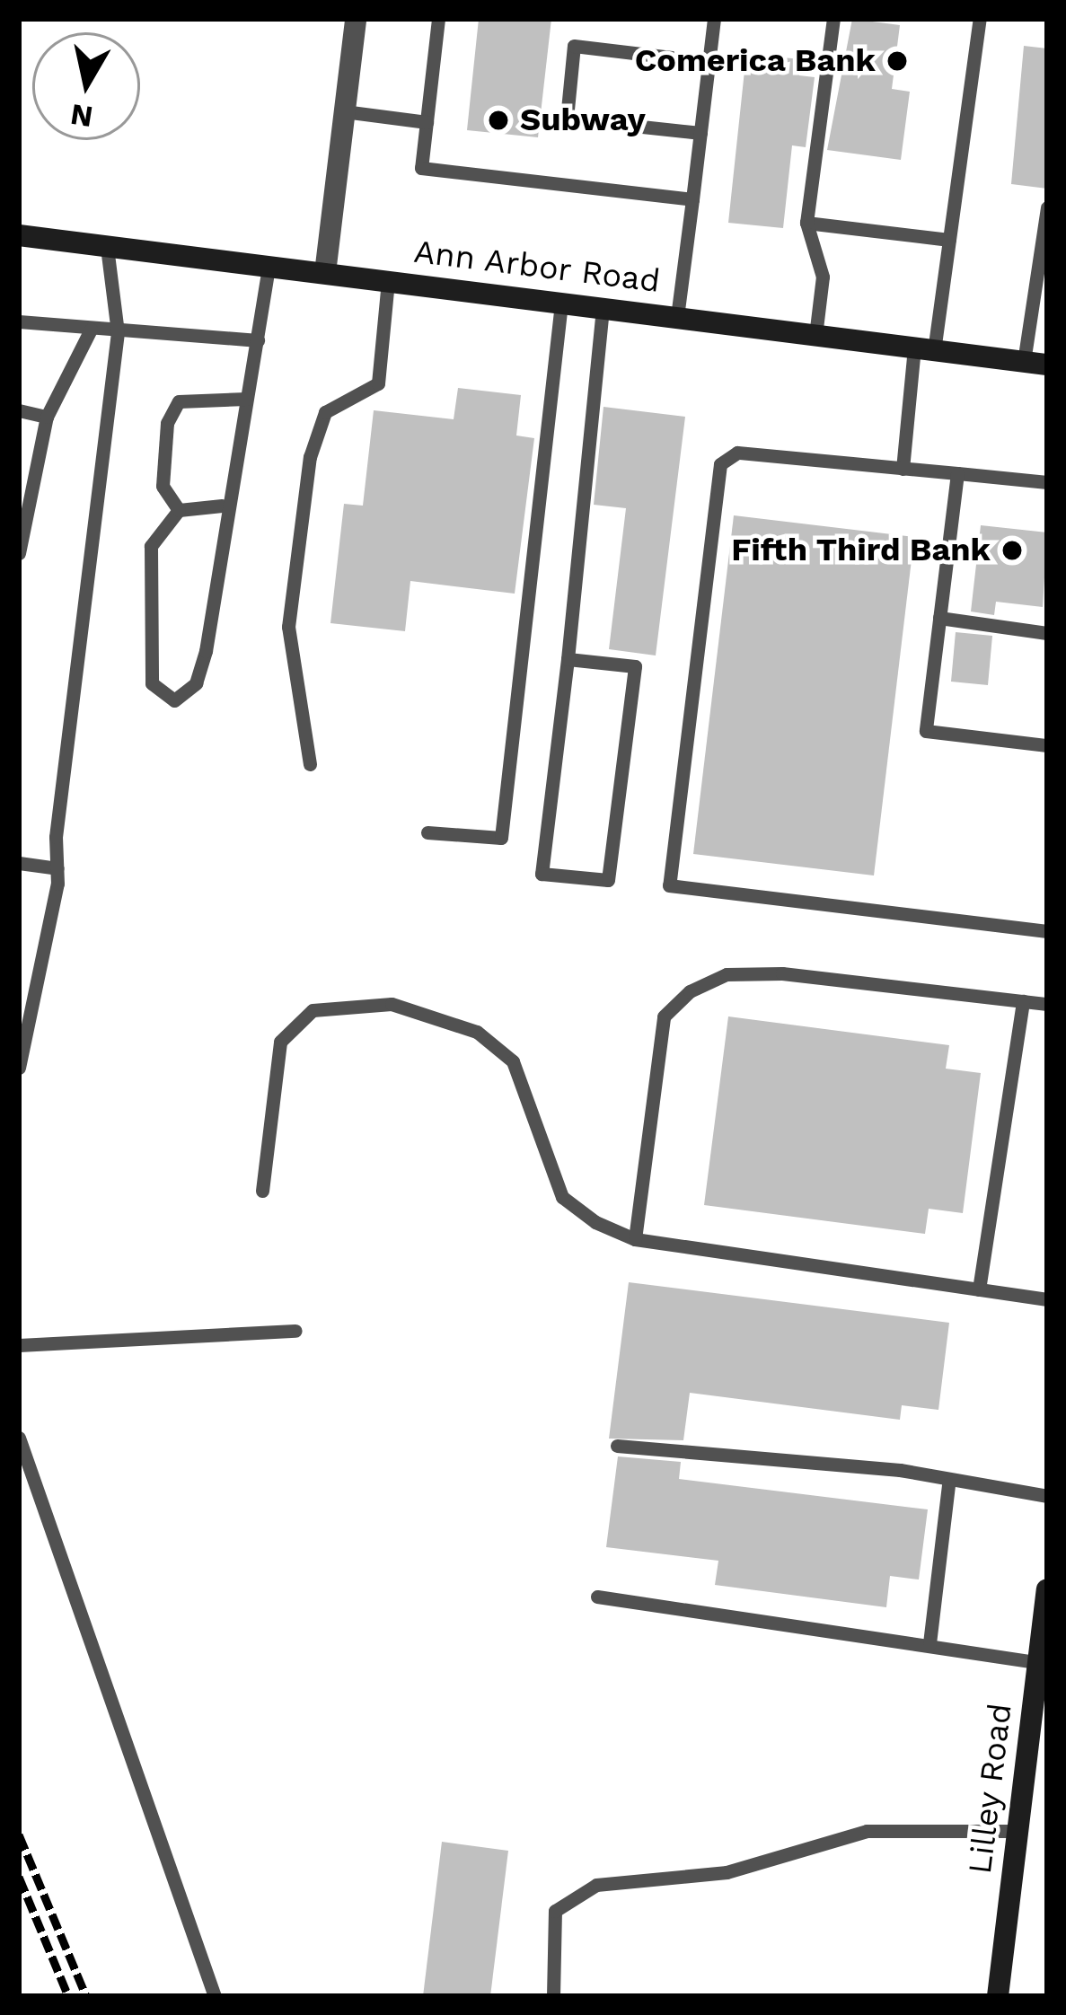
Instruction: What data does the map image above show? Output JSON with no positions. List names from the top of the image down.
{
  "streets": {
    "main road": ["Ann Arbor Road", "Lilley Road"]
  },
  "places": ["Comerica Bank", "Subway", "Fifth Third Bank"],
  "north": "bottom"
}
